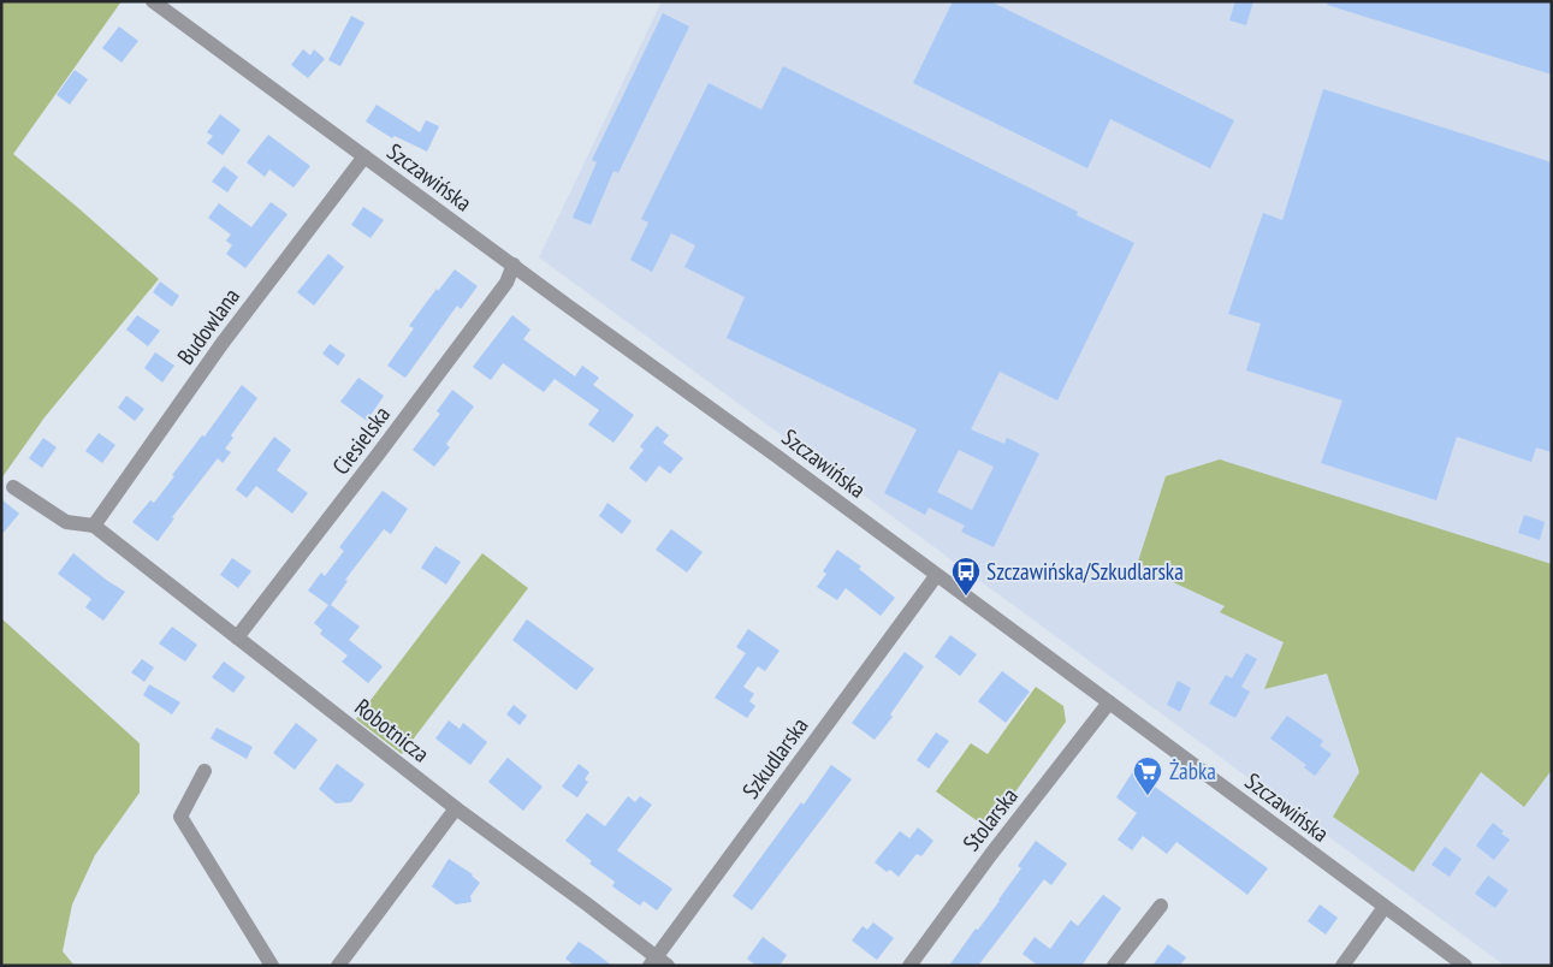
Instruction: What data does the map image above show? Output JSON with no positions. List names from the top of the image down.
{
  "streets": {
    "street": [
      "Szczawińska",
      "Budowlana",
      "Ciesielska",
      "Robotnicza",
      "Szkudlarska",
      "Stolarska"
    ]
  },
  "crossings": [
    ["Szczawińska", "Budowlana"],
    ["Szczawińska", "Ciesielska"],
    ["Szczawińska", "Szkudlarska"],
    ["Szczawińska", "Stolarska"],
    ["Budowlana", "Robotnicza"],
    ["Ciesielska", "Robotnicza"],
    ["Robotnicza", "Szkudlarska"]
  ],
  "places": {
    "bus stop": ["Szczawińska/Szkudlarska"],
    "supermarket": ["Żabka"]
  }
}
